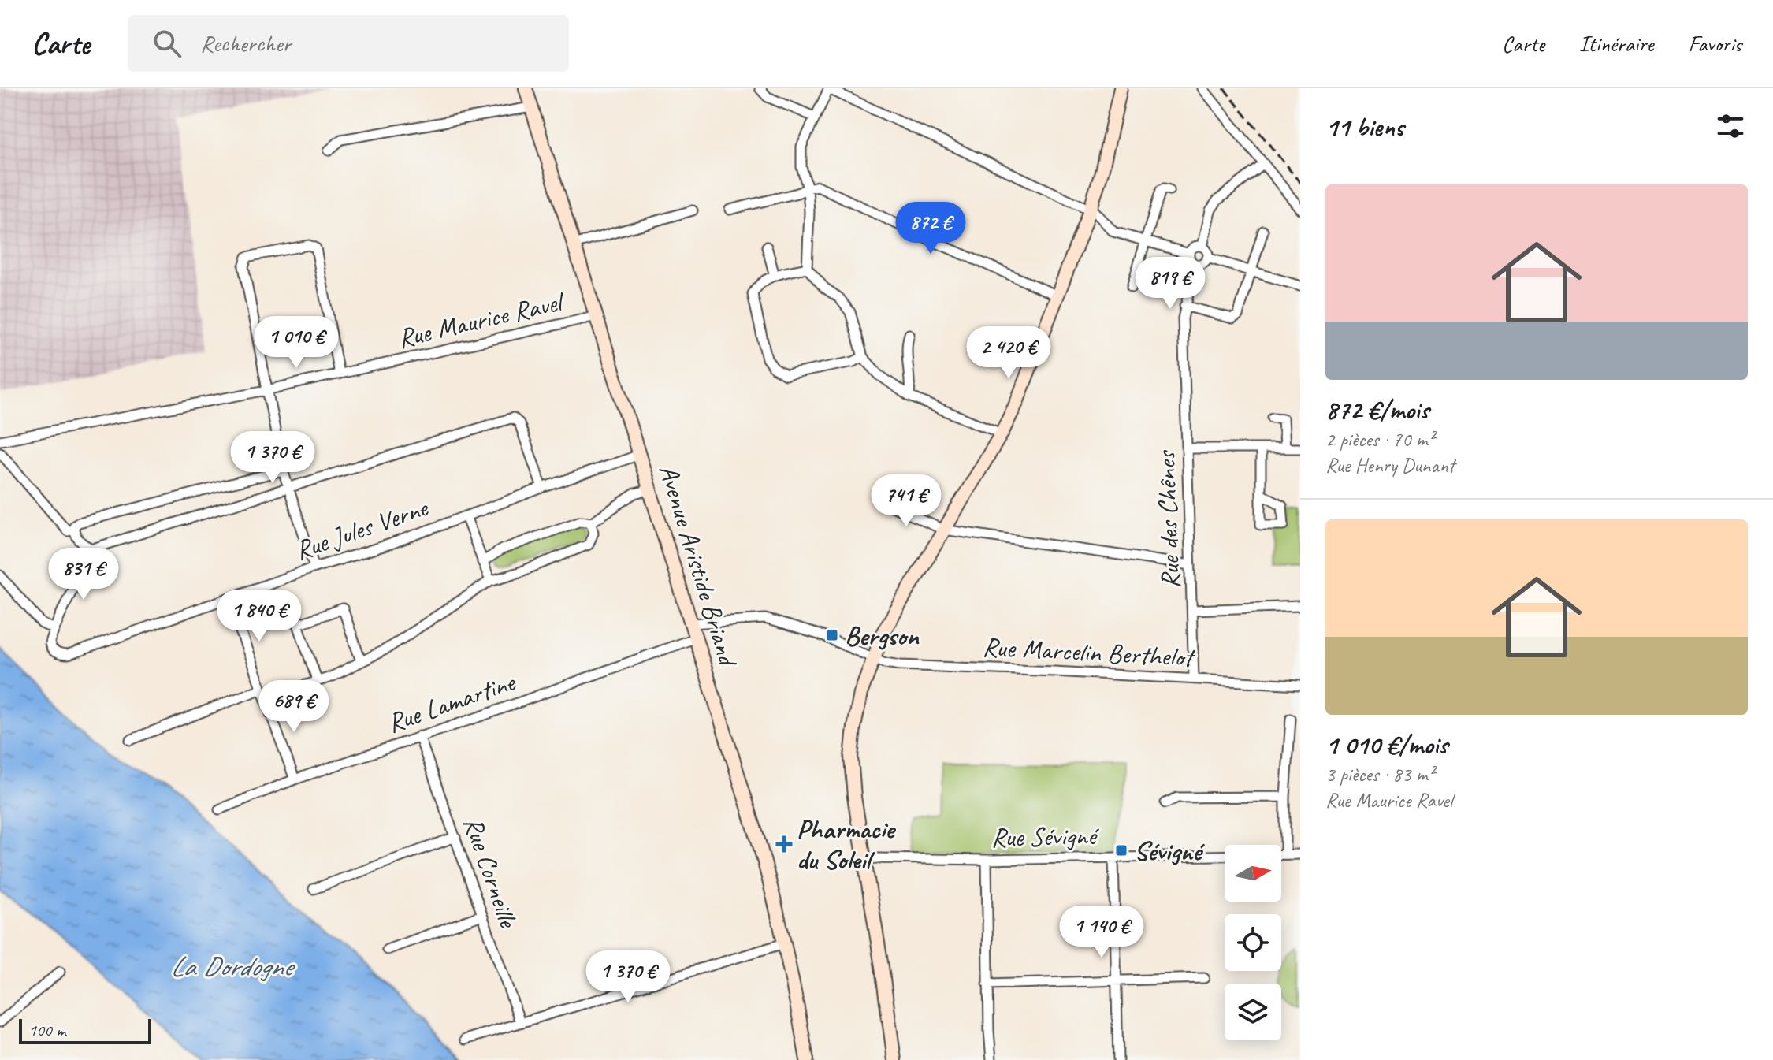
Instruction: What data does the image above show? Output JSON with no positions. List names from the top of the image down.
{
  "streets": {
    "street": [
      "Rue Maurice Ravel",
      "Rue des Chênes",
      "Rue Jules Verne",
      "Avenue Aristide Briand",
      "Rue Marcelin Berthelot",
      "Rue Lamartine",
      "Rue Sévigné",
      "Rue Corneille"
    ]
  },
  "crossings": [
    ["Rue Maurice Ravel", "Avenue Aristide Briand"],
    ["Rue des Chênes", "Rue Marcelin Berthelot"],
    ["Rue Jules Verne", "Avenue Aristide Briand"],
    ["Avenue Aristide Briand", "Rue Marcelin Berthelot"],
    ["Avenue Aristide Briand", "Rue Lamartine"],
    ["Rue Lamartine", "Rue Corneille"]
  ],
  "water": ["La Dordogne"],
  "places": {
    "transit": ["Bergson", "Sévigné"],
    "health": ["Pharmacie du Soleil"]
  },
  "scale_bar": "100 m",
  "north": "right",
  "page": {
    "header": "Carte",
    "search": "Rechercher",
    "nav": ["Carte", "Itinéraire", "Favoris"],
    "heading": "11 biens",
    "list": [
      {
        "name": "872 €/mois",
        "note": "2 pièces · 70 m² · Rue Henry Dunant"
      },
      {
        "name": "1 010 €/mois",
        "note": "3 pièces · 83 m² · Rue Maurice Ravel"
      }
    ],
    "price": [
      "872 €",
      "819 €",
      "1 010 €",
      "2 420 €",
      "1 370 €",
      "741 €",
      "831 €",
      "1 840 €",
      "689 €",
      "1 140 €",
      "1 370 €"
    ],
    "scale": "100 m"
  }
}
